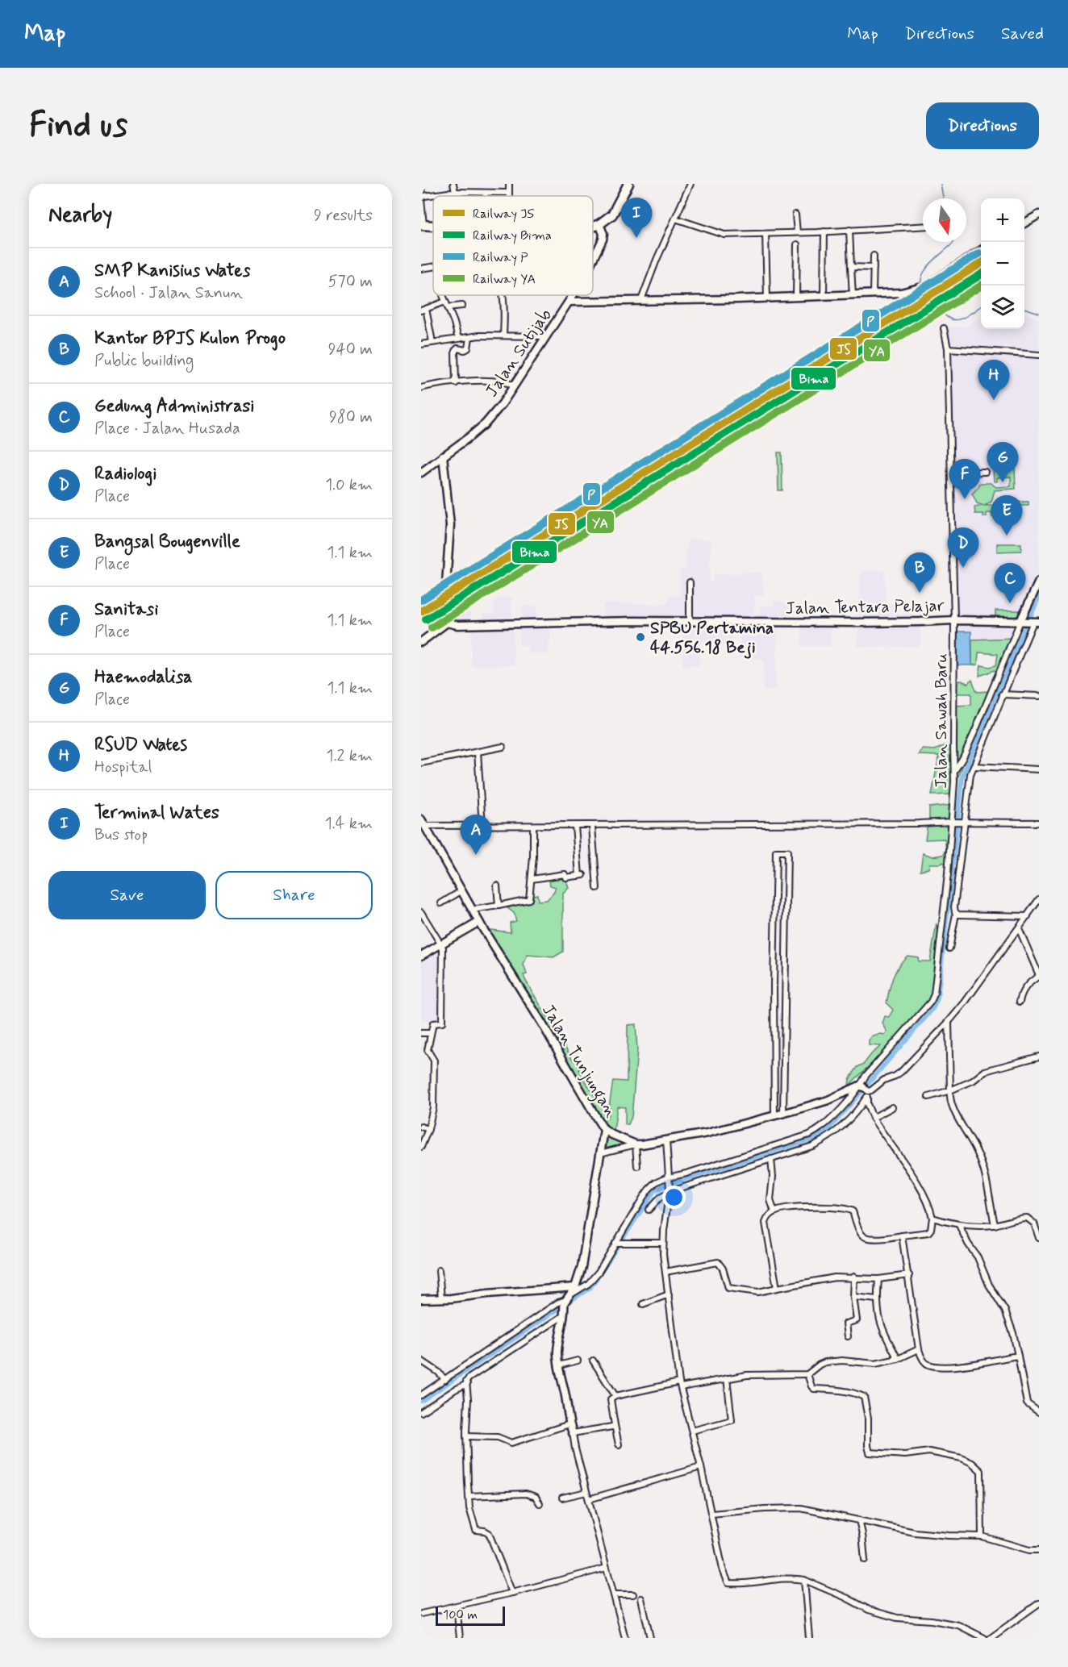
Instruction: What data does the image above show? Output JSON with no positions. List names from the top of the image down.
{
  "streets": {
    "street": [
      "Jalan Sutijab",
      "Jalan Tentara Pelajar",
      "Jalan Sawah Baru",
      "Jalan Tunjungan"
    ]
  },
  "crossings": [
    ["Jalan Tentara Pelajar", "Jalan Sawah Baru"]
  ],
  "places": ["SPBU Pertamina 44.556.18 Beji"],
  "lines": [
    "rail line P",
    "rail line JS",
    "rail line Bima",
    "rail line YA"
  ],
  "legend": [
    "Railway JS",
    "Railway Bima",
    "Railway P",
    "Railway YA"
  ],
  "scale_bar": "100 m",
  "north": "bottom",
  "page": {
    "header": "Map",
    "nav": ["Map", "Directions", "Saved"],
    "buttons": [
      "Directions",
      ["Save", "Share"]
    ],
    "title": "Find us",
    "heading": ["Nearby", "9 results"],
    "pins": [
      "I",
      "H",
      "G",
      "F",
      "E",
      "D",
      "B",
      "C",
      "A"
    ],
    "map_buttons": ["+", "−"],
    "list": [
      {
        "mark": "A",
        "name": "SMP Kanisius Wates",
        "note": "School · Jalan Sanun",
        "value": "570 m"
      },
      {
        "mark": "B",
        "name": "Kantor BPJS Kulon Progo",
        "note": "Public building",
        "value": "940 m"
      },
      {
        "mark": "C",
        "name": "Gedung Administrasi",
        "note": "Place · Jalan Husada",
        "value": "980 m"
      },
      {
        "mark": "D",
        "name": "Radiologi",
        "note": "Place",
        "value": "1.0 km"
      },
      {
        "mark": "E",
        "name": "Bangsal Bougenville",
        "note": "Place",
        "value": "1.1 km"
      },
      {
        "mark": "F",
        "name": "Sanitasi",
        "note": "Place",
        "value": "1.1 km"
      },
      {
        "mark": "G",
        "name": "Haemodalisa",
        "note": "Place",
        "value": "1.1 km"
      },
      {
        "mark": "H",
        "name": "RSUD Wates",
        "note": "Hospital",
        "value": "1.2 km"
      },
      {
        "mark": "I",
        "name": "Terminal Wates",
        "note": "Bus stop",
        "value": "1.4 km"
      }
    ],
    "scale": "100 m"
  }
}
